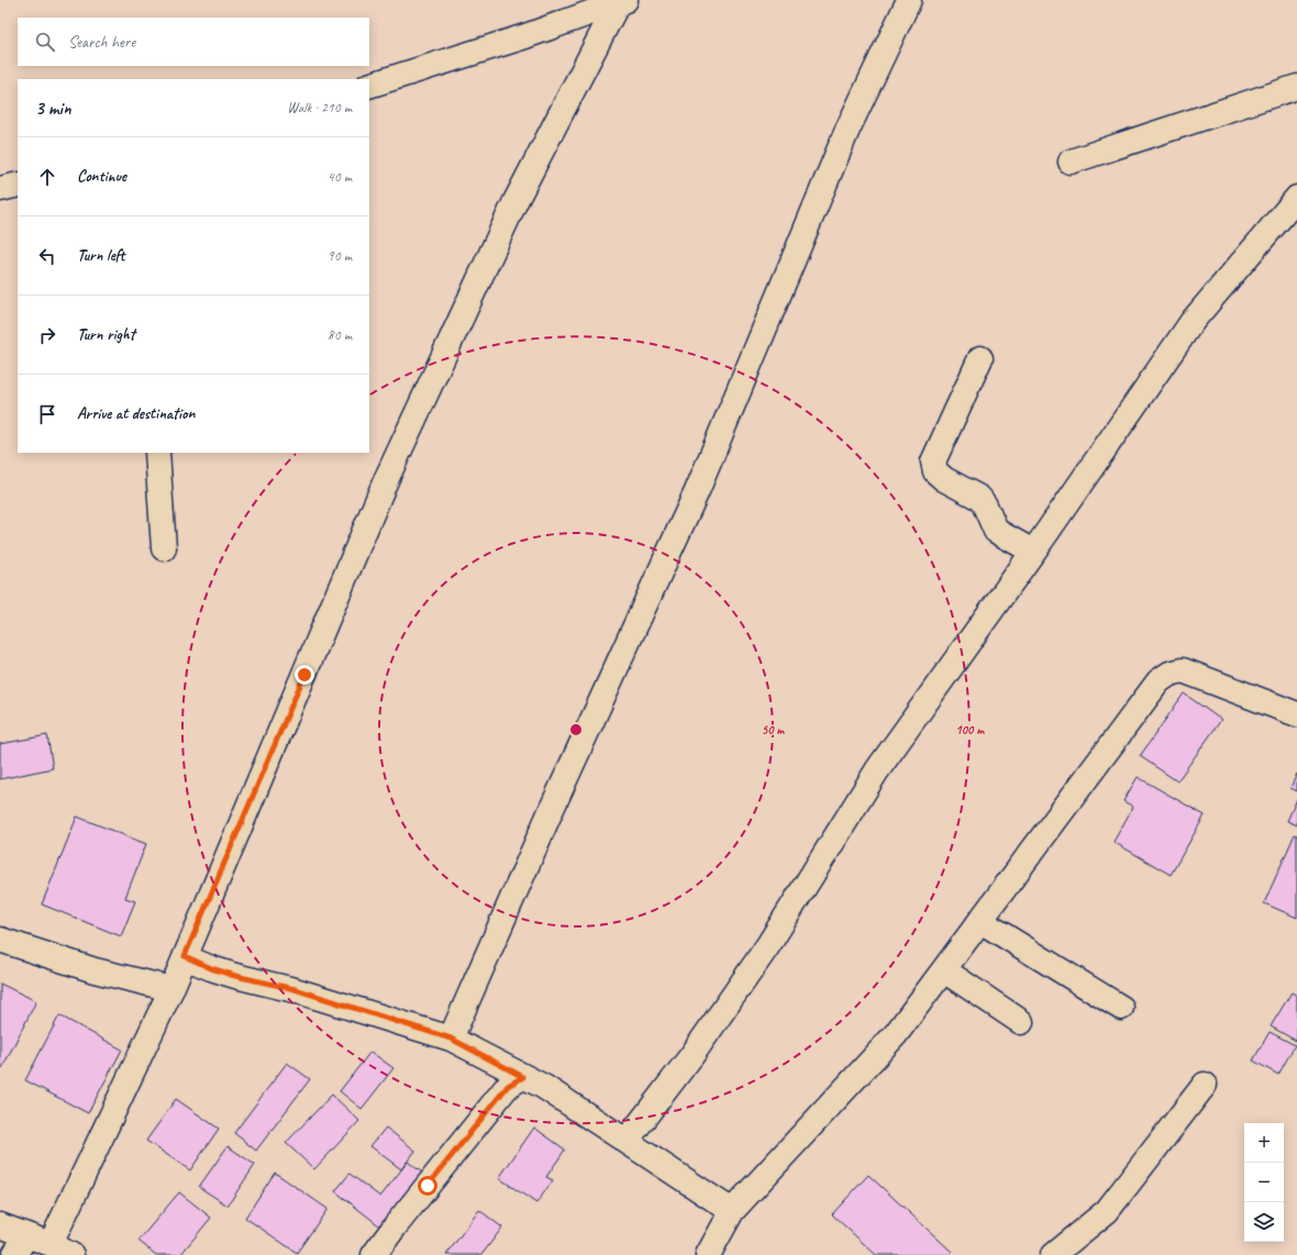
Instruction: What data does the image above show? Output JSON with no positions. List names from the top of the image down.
{
  "page": {
    "search": "Search here",
    "heading": ["3 min", "Walk · 210 m"],
    "list": [
      ["Continue", "40 m"],
      ["Turn left", "90 m"],
      ["Turn right", "80 m"],
      "Arrive at destination"
    ],
    "map_buttons": ["+", "−"]
  },
  "rings": ["50 m", "100 m"]
}
